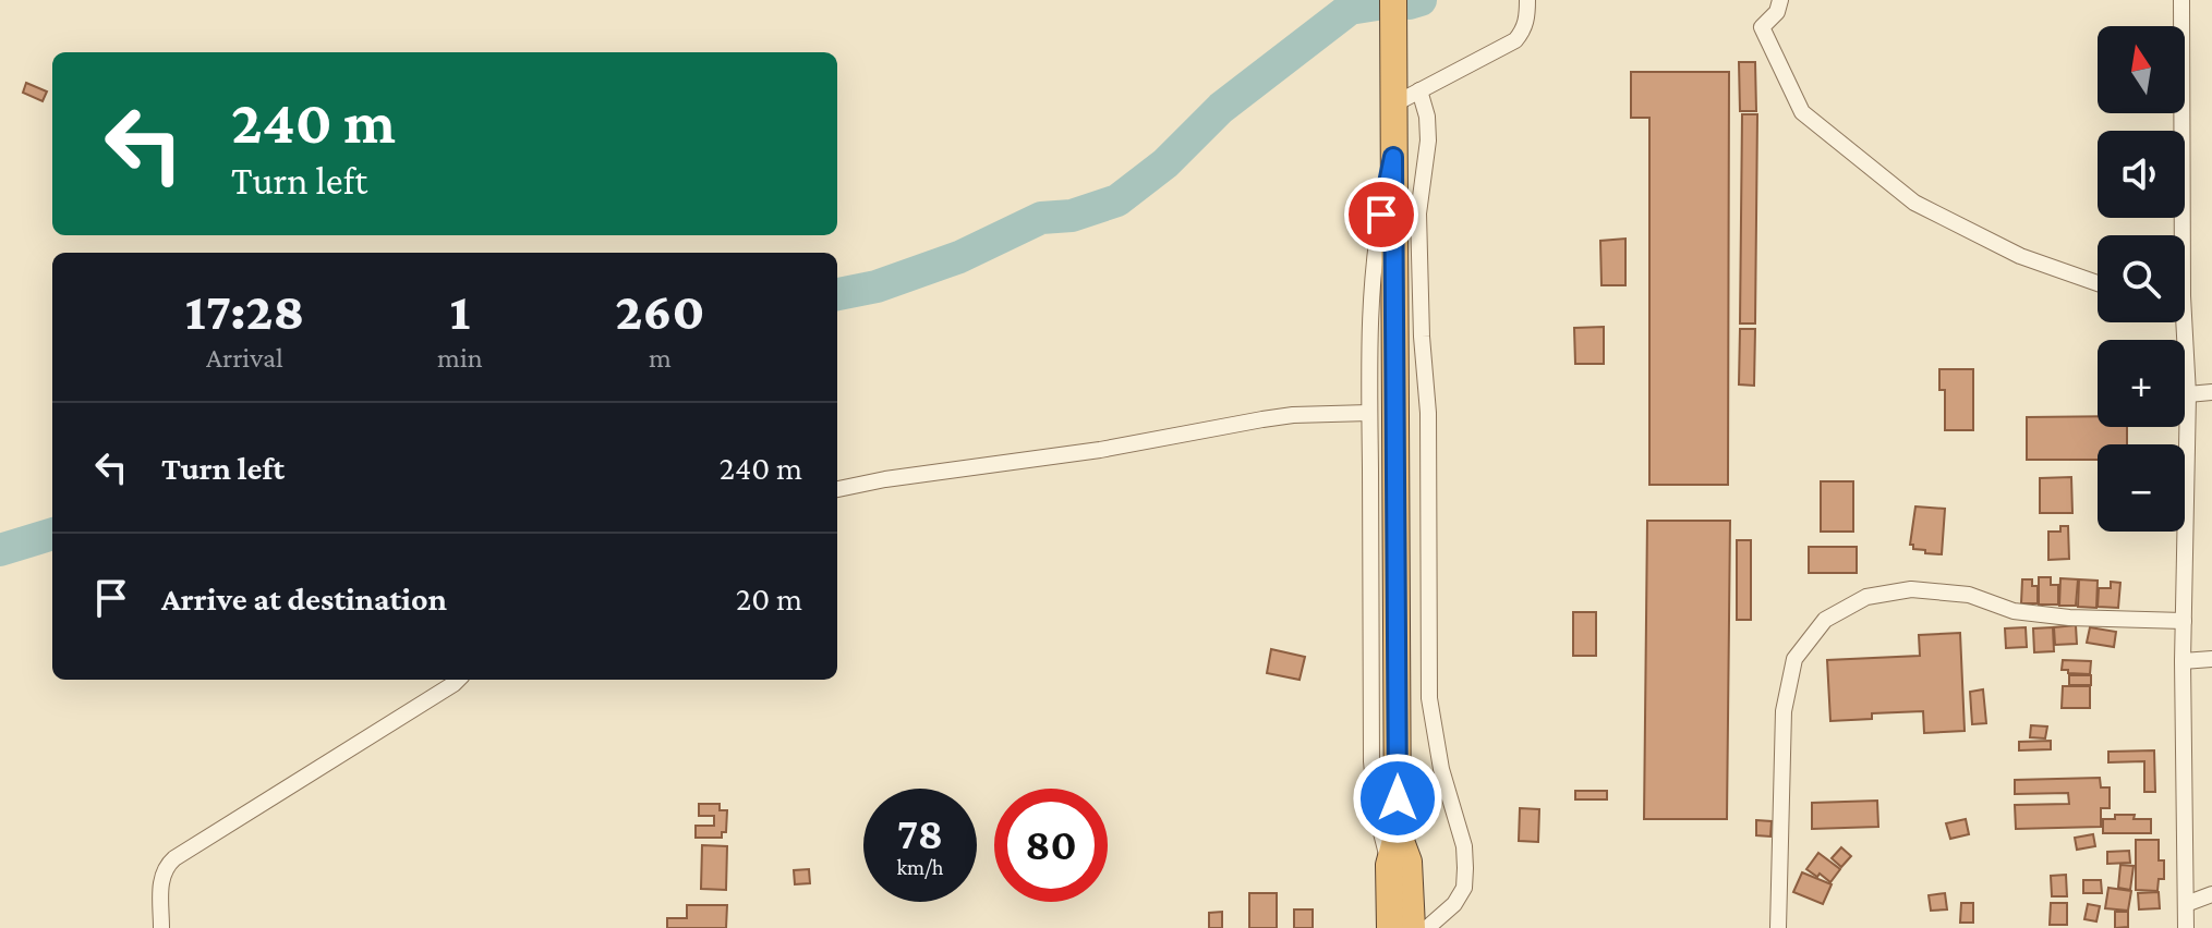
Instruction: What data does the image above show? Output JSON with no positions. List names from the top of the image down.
{
  "north": "top",
  "page": {
    "map_buttons": ["+", "−"],
    "turn": ["240 m", "Turn left"],
    "eta": [
      "17:28",
      "Arrival",
      "1",
      "min",
      "260",
      "m"
    ],
    "list": [
      {
        "name": "Turn left",
        "value": "240 m"
      },
      {
        "name": "Arrive at destination",
        "value": "20 m"
      }
    ],
    "speed": "78 km/h",
    "limit": "80"
  }
}
